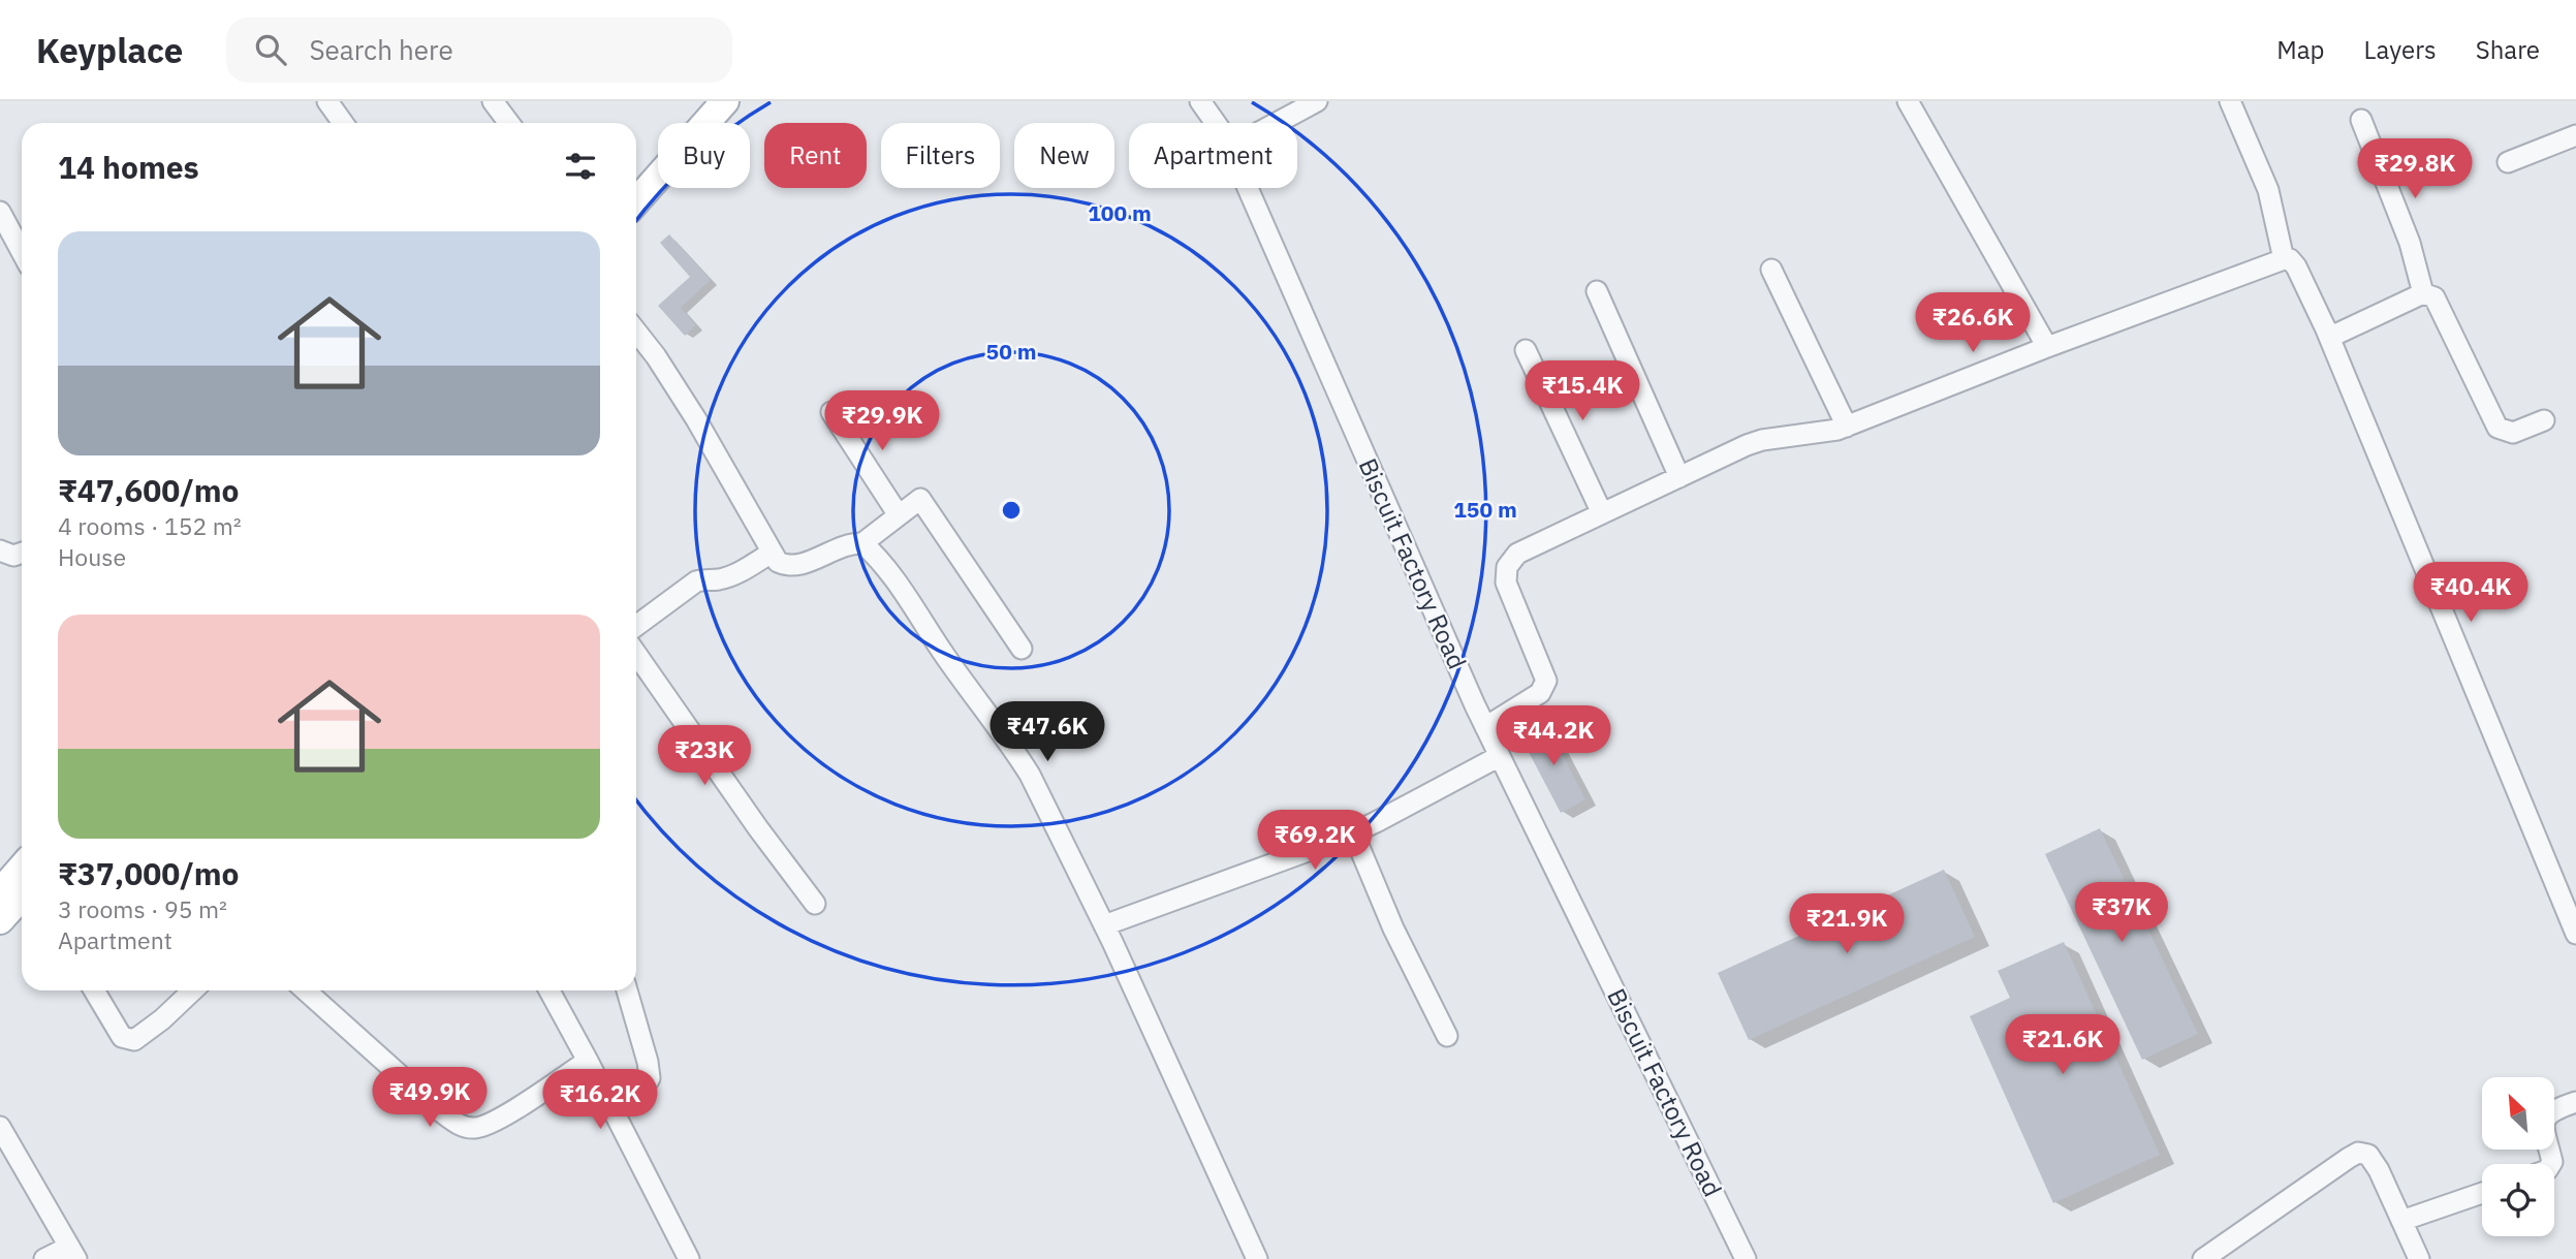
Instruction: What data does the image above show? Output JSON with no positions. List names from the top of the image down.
{
  "streets": {
    "street": ["Biscuit Factory Road"]
  },
  "north": "top left",
  "page": {
    "header": "Keyplace",
    "search": "Search here",
    "nav": ["Map", "Layers", "Share"],
    "chip": [
      "Buy",
      "Rent",
      "Filters",
      "New",
      "Apartment"
    ],
    "heading": "14 homes",
    "price": [
      "₹29.8K",
      "₹26.6K",
      "₹15.4K",
      "₹29.9K",
      "₹40.4K",
      "₹47.6K",
      "₹44.2K",
      "₹23K",
      "₹69.2K",
      "₹37K",
      "₹21.9K",
      "₹21.6K",
      "₹49.9K",
      "₹16.2K"
    ],
    "list": [
      {
        "name": "₹47,600/mo",
        "note": "4 rooms · 152 m² · House"
      },
      {
        "name": "₹37,000/mo",
        "note": "3 rooms · 95 m² · Apartment"
      }
    ]
  },
  "rings": ["100 m", "50 m", "150 m"]
}
